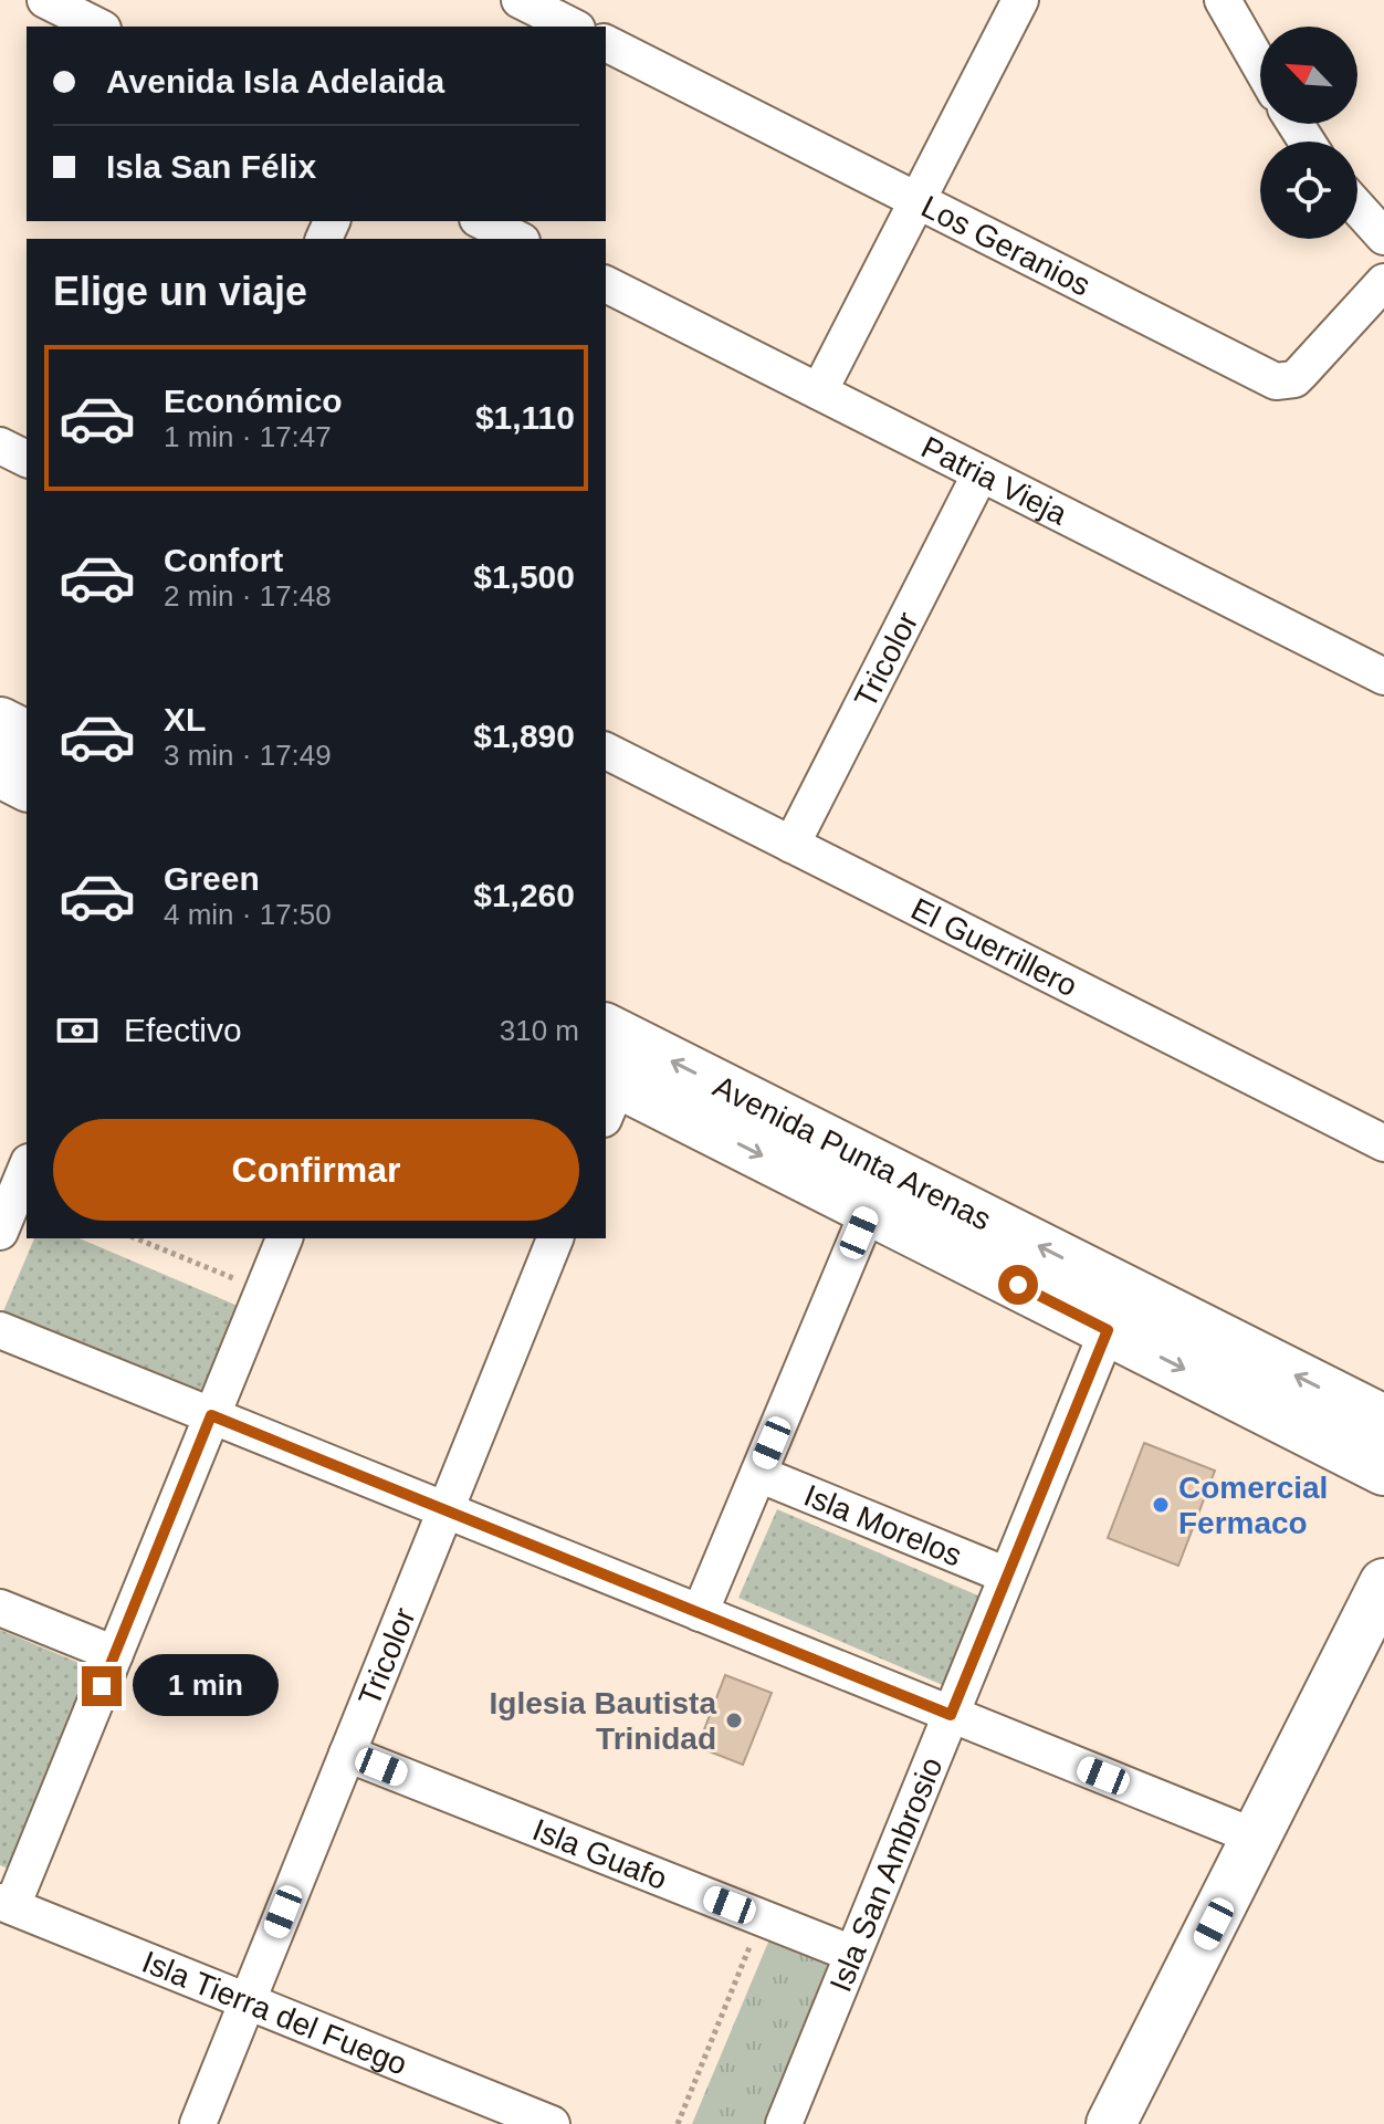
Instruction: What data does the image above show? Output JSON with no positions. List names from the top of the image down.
{
  "streets": {
    "main road": ["Avenida Punta Arenas"],
    "street": [
      "Los Geranios",
      "Patria Vieja",
      "Tricolor",
      "El Guerrillero",
      "Isla Morelos",
      "Isla Guafo",
      "Isla San Ambrosio",
      "Isla Tierra del Fuego"
    ]
  },
  "crossings": [
    ["Patria Vieja", "Tricolor"],
    ["Tricolor", "El Guerrillero"],
    ["Tricolor", "Isla Guafo"],
    ["Tricolor", "Isla Tierra del Fuego"],
    ["Isla Morelos", "Isla San Ambrosio"],
    ["Isla Guafo", "Isla San Ambrosio"]
  ],
  "places": ["Comercial Fermaco", "Iglesia Bautista Trinidad"],
  "north": "top left",
  "page": {
    "banner": ["Avenida Isla Adelaida", "Isla San Félix"],
    "heading": "Elige un viaje",
    "list": [
      {
        "name": "Económico",
        "note": "1 min · 17:47",
        "value": "$1,110"
      },
      {
        "name": "Confort",
        "note": "2 min · 17:48",
        "value": "$1,500"
      },
      {
        "name": "XL",
        "note": "3 min · 17:49",
        "value": "$1,890"
      },
      {
        "name": "Green",
        "note": "4 min · 17:50",
        "value": "$1,260"
      }
    ],
    "pay": ["Efectivo", "310 m"],
    "buttons": "Confirmar",
    "bubble": "1 min"
  }
}
